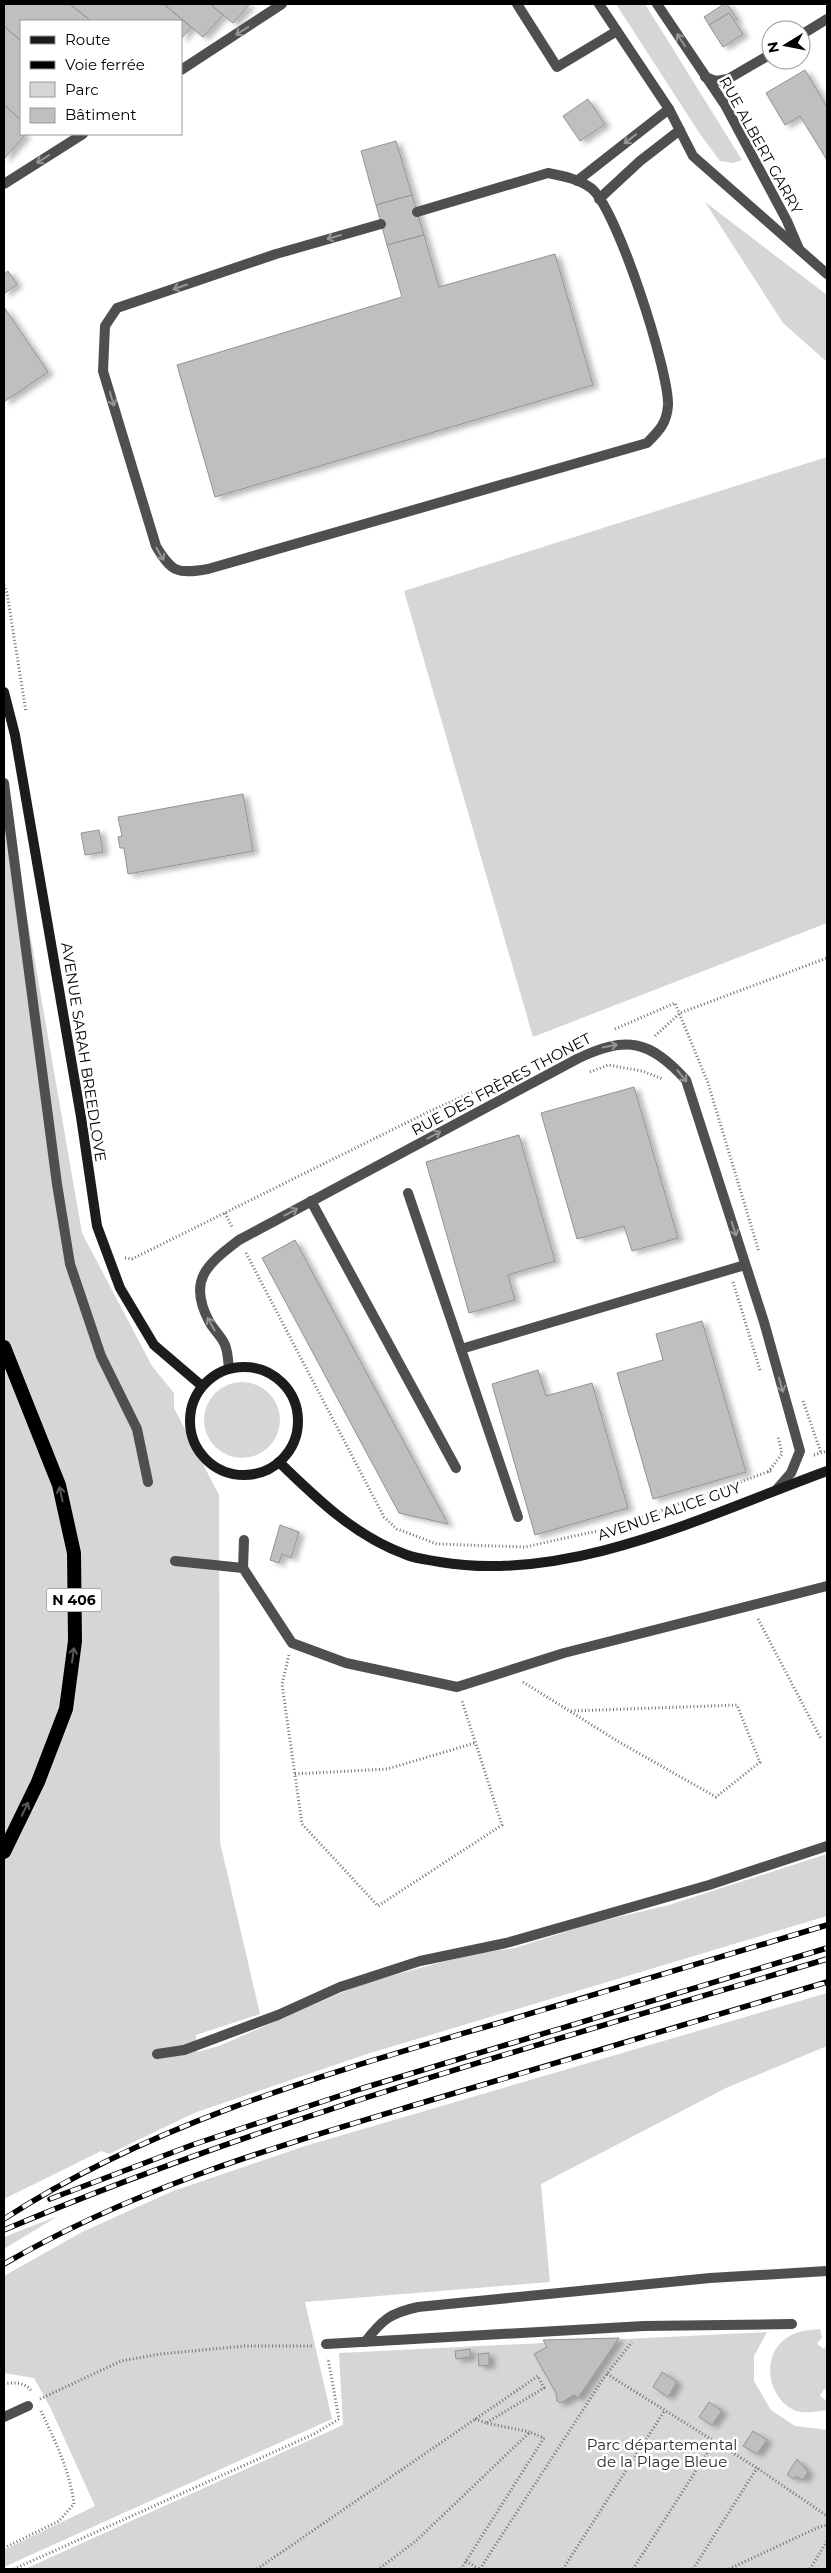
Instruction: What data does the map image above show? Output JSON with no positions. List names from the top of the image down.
{
  "streets": {
    "highway": ["N 406"],
    "main road": ["AVENUE SARAH BREEDLOVE", "AVENUE ALICE GUY"],
    "street": ["RUE ALBERT GARRY", "RUE DES FRÈRES THONET"]
  },
  "crossings": [
    ["AVENUE SARAH BREEDLOVE", "RUE DES FRÈRES THONET"],
    ["AVENUE SARAH BREEDLOVE", "AVENUE ALICE GUY"],
    ["RUE DES FRÈRES THONET", "AVENUE ALICE GUY"]
  ],
  "parks": ["Parc départemental de la Plage Bleue"],
  "legend": [
    "Route",
    "Voie ferrée",
    "Parc",
    "Bâtiment"
  ],
  "north": "left"
}
